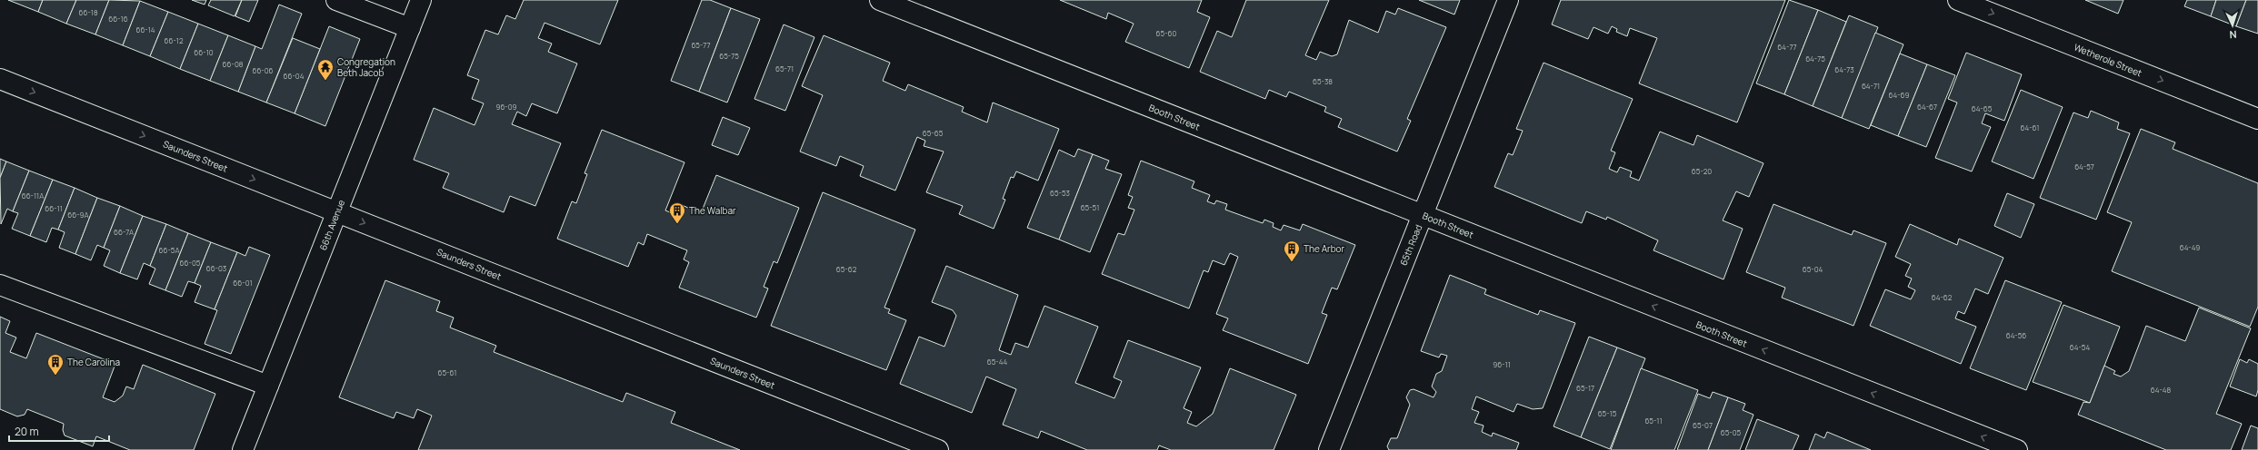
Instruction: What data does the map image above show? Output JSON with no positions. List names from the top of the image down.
{
  "streets": {
    "street": [
      "Wetherole Street",
      "Booth Street",
      "Saunders Street",
      "66th Avenue",
      "65th Road"
    ]
  },
  "crossings": [
    ["Booth Street", "65th Road"],
    ["Saunders Street", "66th Avenue"]
  ],
  "one_way": ["Wetherole Street", "Booth Street", "Saunders Street"],
  "places": {
    "temple": ["Congregation Beth Jacob"],
    "building": ["The Walbar", "The Arbor", "The Carolina"]
  },
  "house_numbers": [
    "66-18",
    "66-16",
    "66-14",
    "65-60",
    "66-12",
    "65-77",
    "64-77",
    "66-10",
    "65-75",
    "64-75",
    "66-08",
    "65-71",
    "64-73",
    "66-06",
    "66-04",
    "65-38",
    "64-71",
    "64-69",
    "96-09",
    "64-67",
    "64-65",
    "64-61",
    "65-65",
    "64-57",
    "65-20",
    "65-53",
    "66-11A",
    "65-51",
    "66-11",
    "66-9A",
    "66-7A",
    "64-49",
    "66-5A",
    "66-05",
    "66-03",
    "65-62",
    "65-04",
    "66-01",
    "64-62",
    "64-56",
    "64-54",
    "65-44",
    "96-11",
    "65-61",
    "65-17",
    "64-48",
    "65-15",
    "65-11",
    "65-07",
    "65-05"
  ],
  "scale_bar": "20 m",
  "north": "bottom"
}
